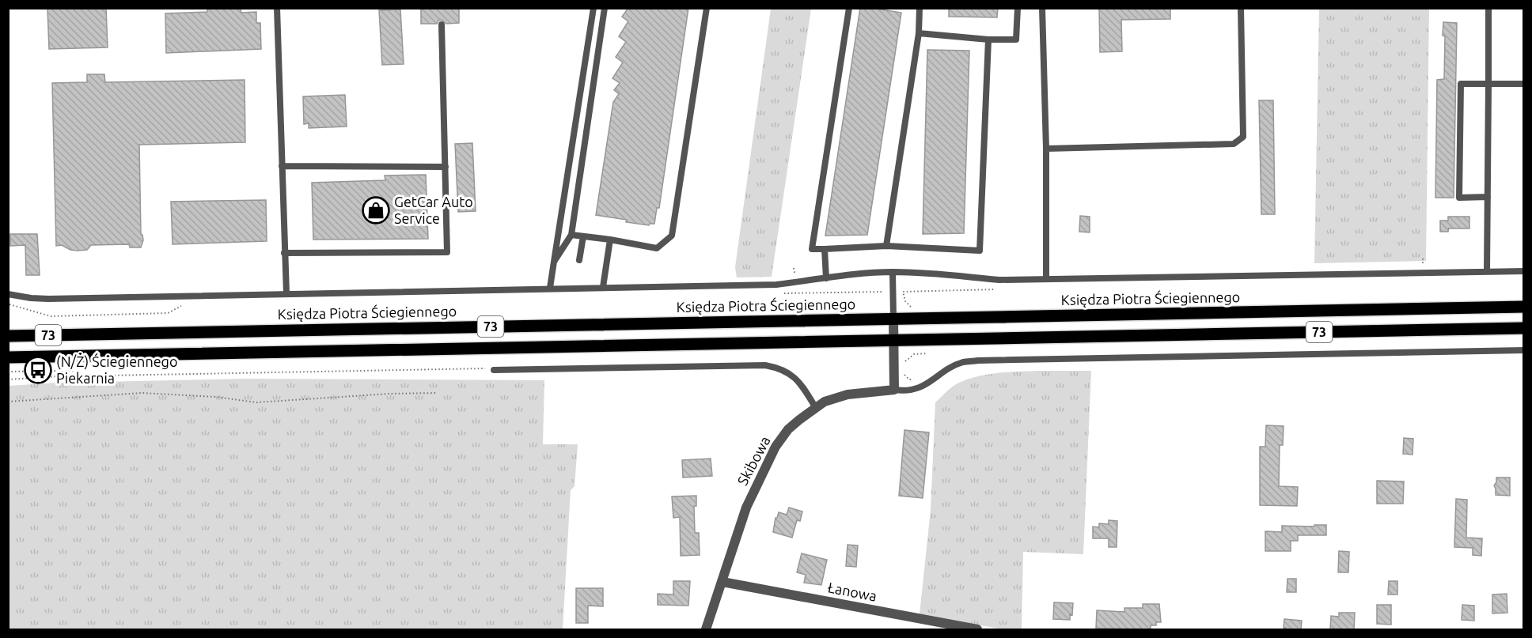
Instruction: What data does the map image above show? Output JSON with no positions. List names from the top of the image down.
{
  "streets": {
    "main road": ["Księdza Piotra Ściegiennego", "73"],
    "street": ["Skibowa", "Łanowa"]
  },
  "crossings": [
    ["Skibowa", "Łanowa"]
  ],
  "places": {
    "shop": ["GetCar Auto Service"],
    "bus stop": ["(N/Ż) Ściegiennego Piekarnia"]
  }
}
